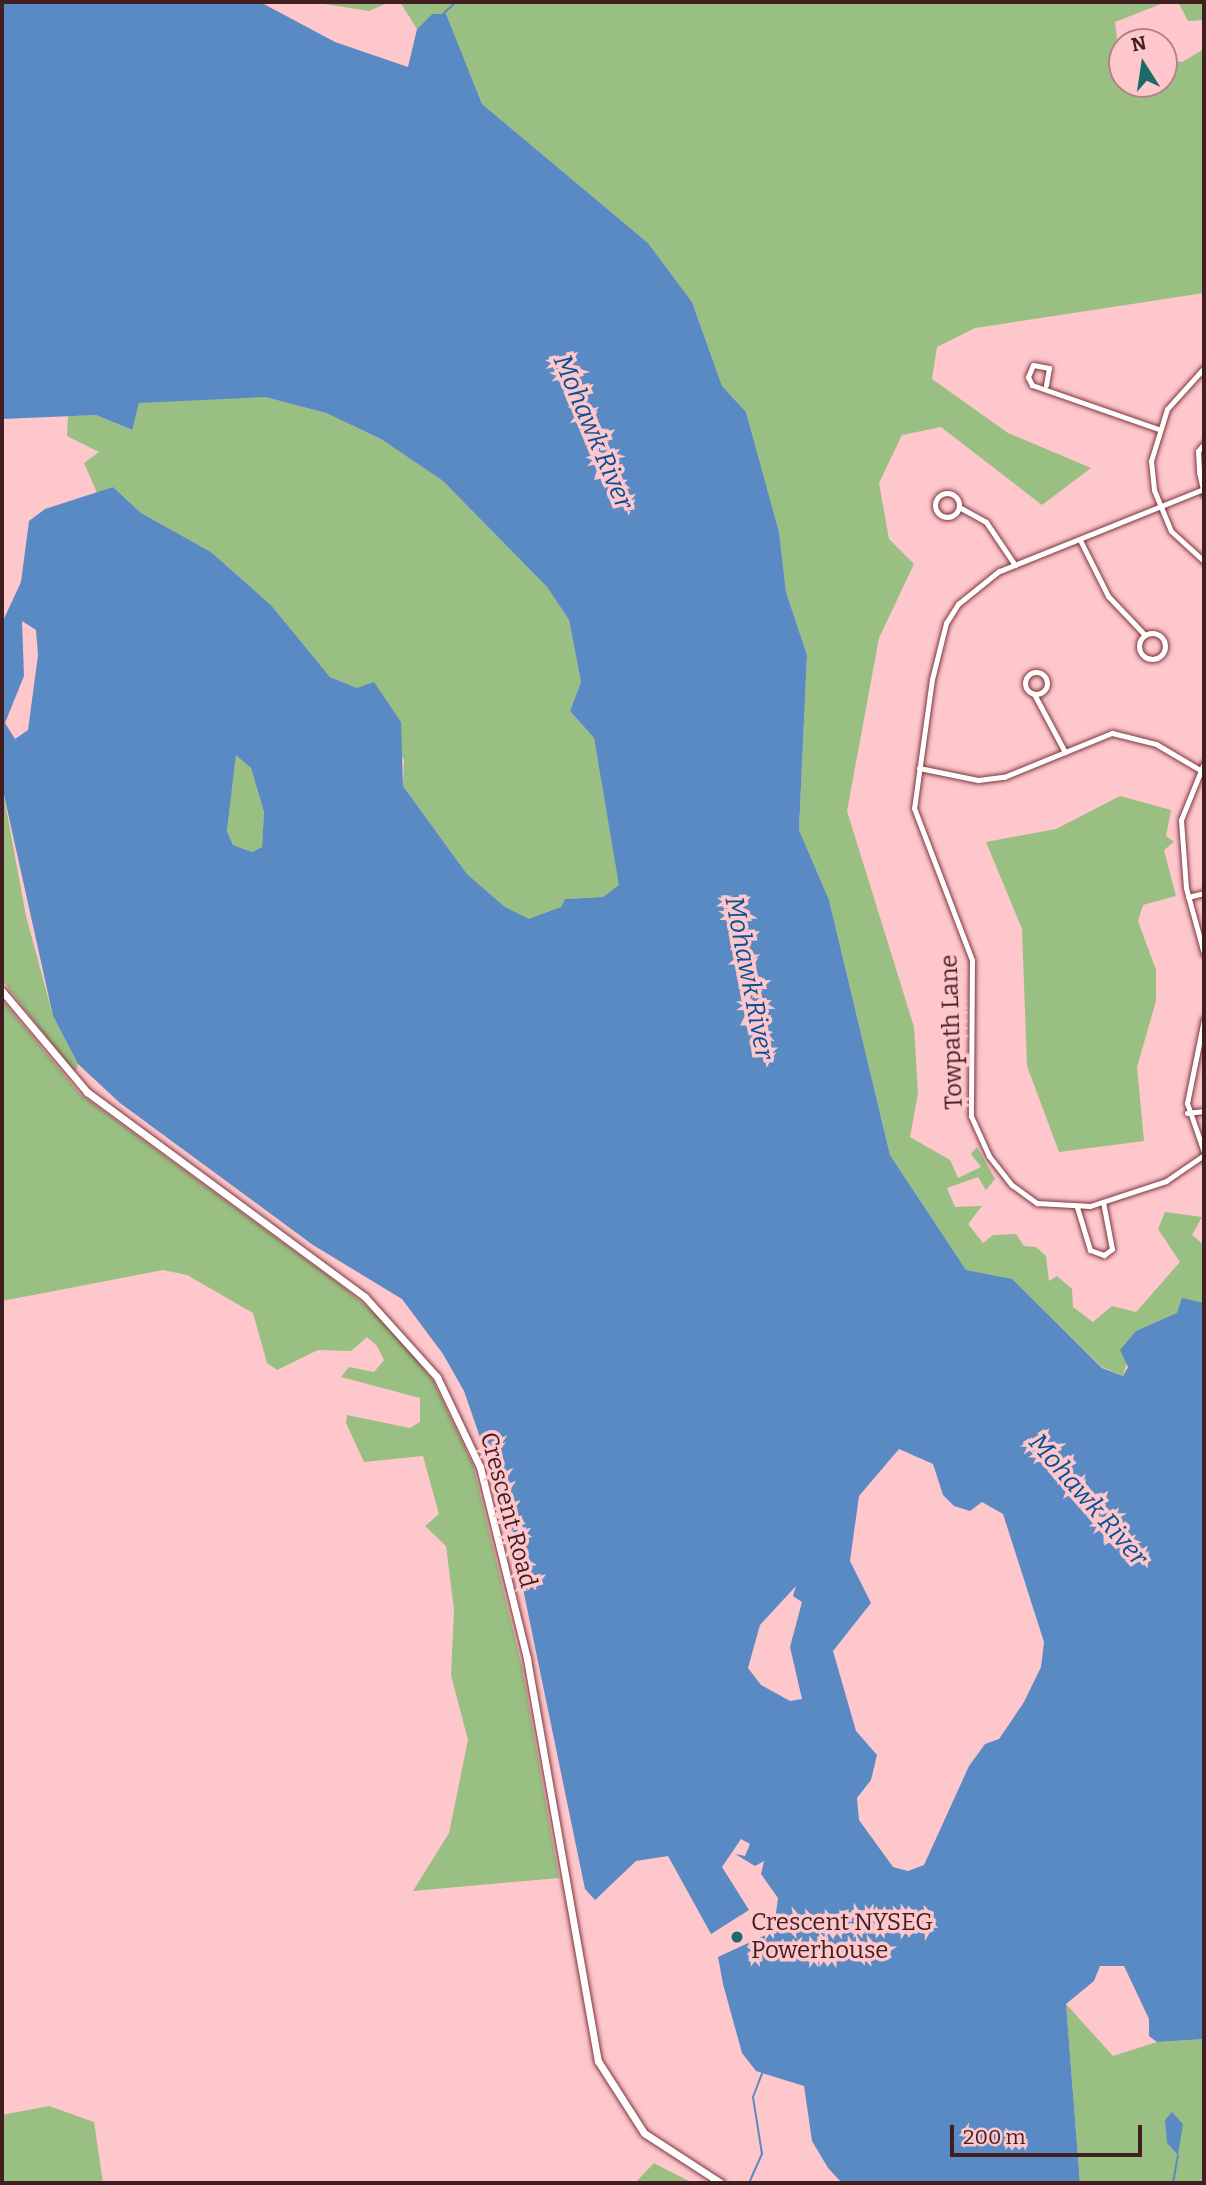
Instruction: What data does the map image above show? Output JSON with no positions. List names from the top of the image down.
{
  "streets": {
    "street": ["Towpath Lane", "Crescent Road"]
  },
  "water": ["Mohawk River"],
  "places": ["Crescent NYSEG Powerhouse"],
  "scale_bar": "200 m",
  "north": "top"
}
